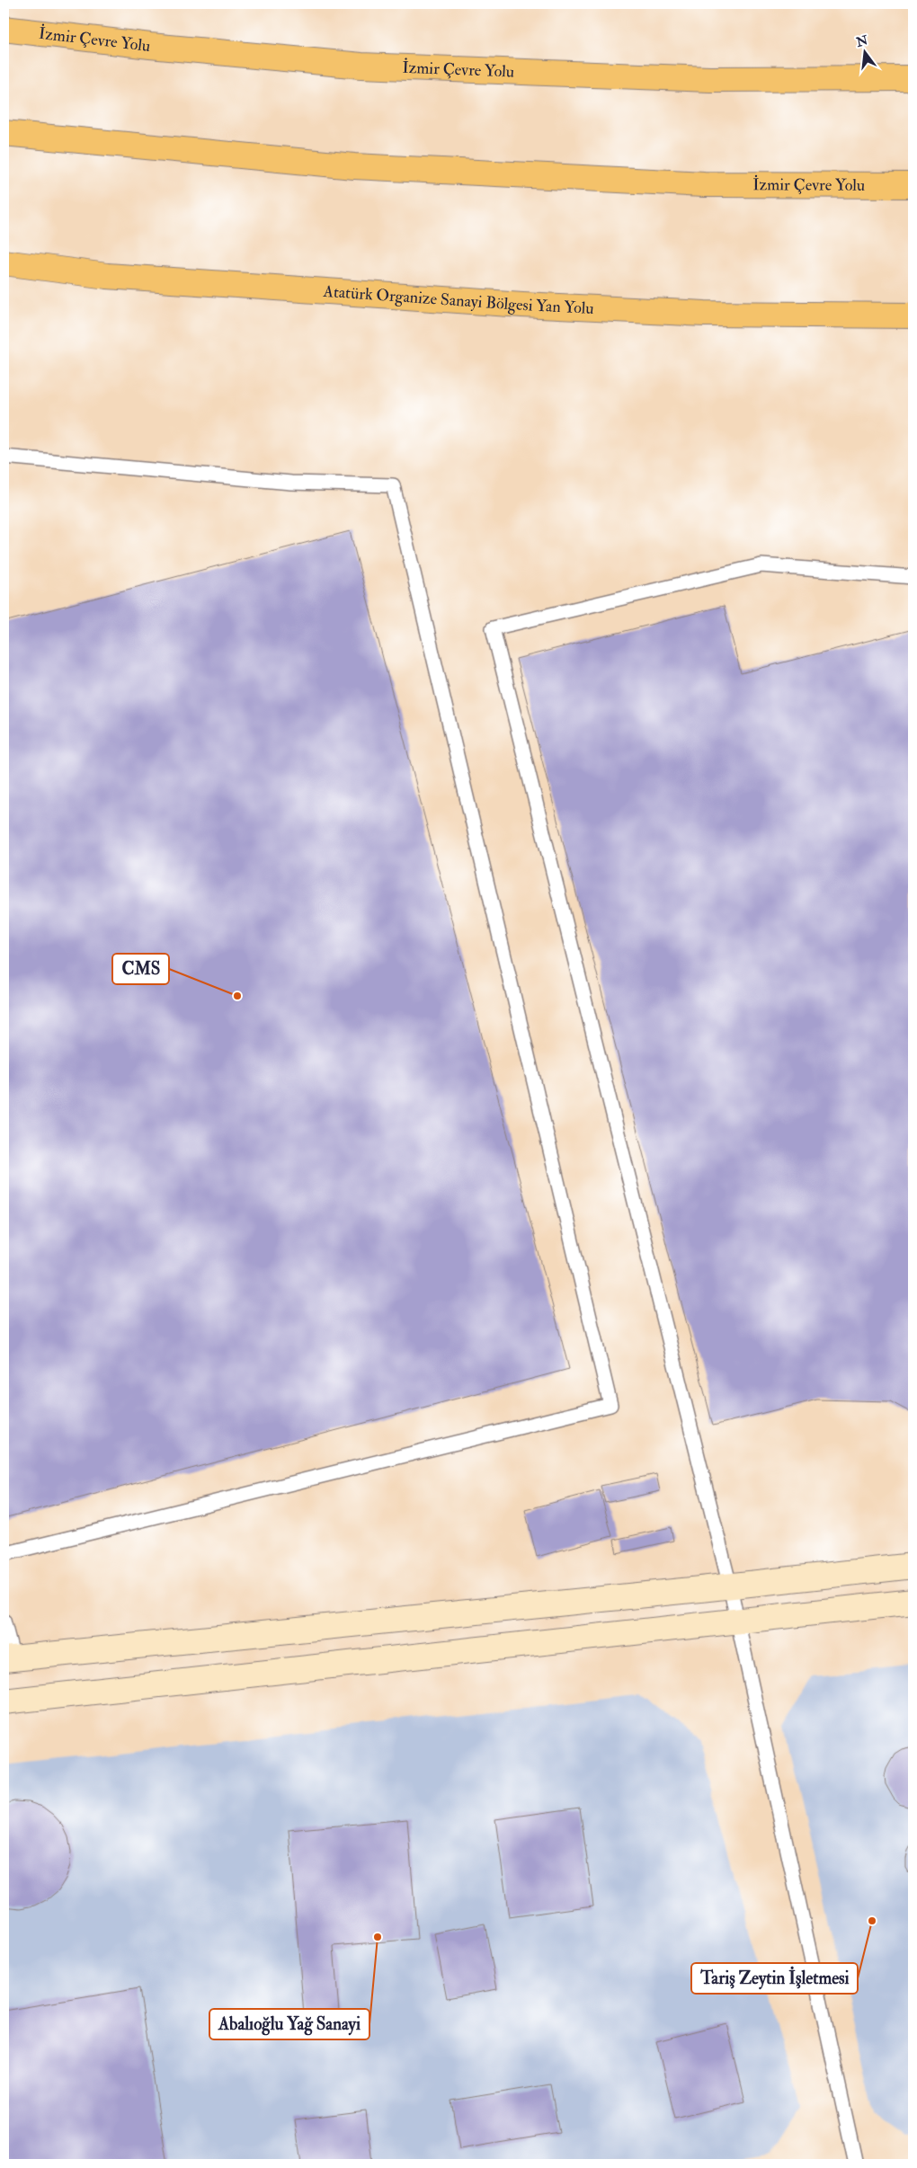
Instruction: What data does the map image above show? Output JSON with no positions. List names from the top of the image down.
{
  "streets": {
    "main road": ["İzmir Çevre Yolu", "Atatürk Organize Sanayi Bölgesi Yan Yolu"]
  },
  "places": ["CMS", "Tariş Zeytin İşletmesi", "Abalıoğlu Yağ Sanayi"],
  "north": "top"
}
